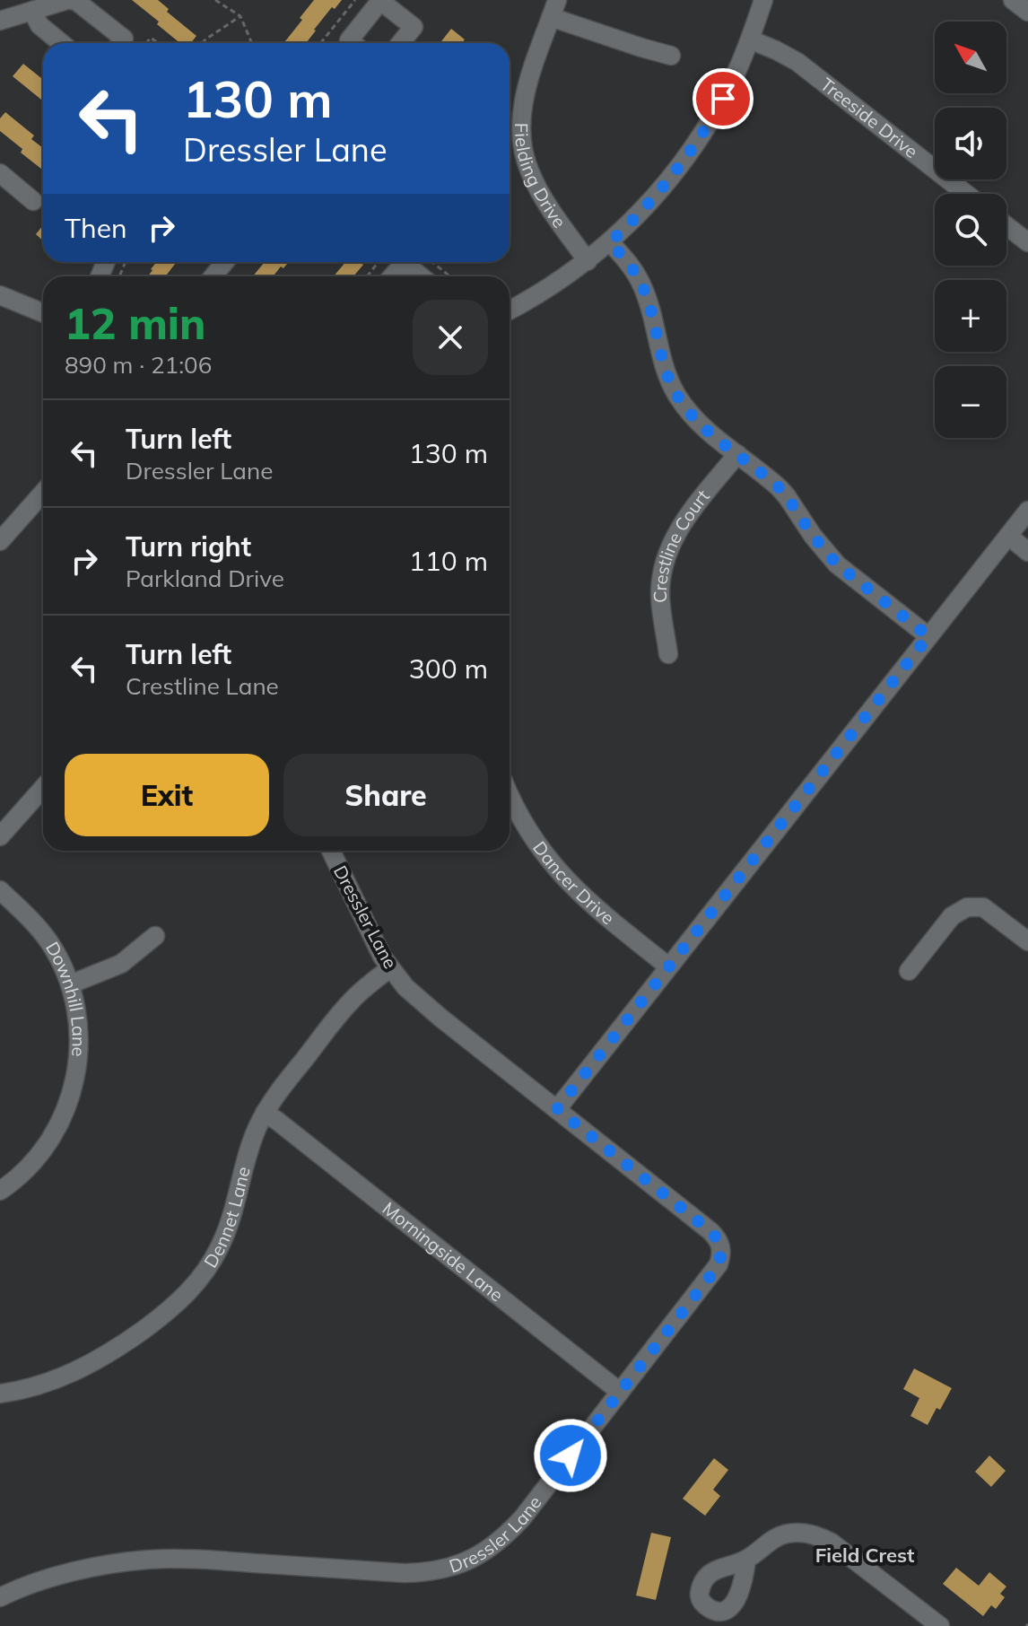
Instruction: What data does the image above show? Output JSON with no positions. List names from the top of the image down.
{
  "streets": {
    "street": [
      "Treeside Drive",
      "Fielding Drive",
      "Crestline Court",
      "Dancer Drive",
      "Dressler Lane",
      "Downhill Lane",
      "Dennet Lane",
      "Morningside Lane"
    ]
  },
  "crossings": [
    ["Dressler Lane", "Dennet Lane"],
    ["Dressler Lane", "Morningside Lane"],
    ["Dennet Lane", "Morningside Lane"]
  ],
  "districts": ["Field Crest"],
  "north": "top left",
  "page": {
    "map_buttons": ["+", "−"],
    "turn": ["130 m", "Dressler Lane"],
    "then": "Then",
    "heading": ["12 min", "890 m · 21:06"],
    "list": [
      {
        "name": "Turn left",
        "note": "Dressler Lane",
        "value": "130 m"
      },
      {
        "name": "Turn right",
        "note": "Parkland Drive",
        "value": "110 m"
      },
      {
        "name": "Turn left",
        "note": "Crestline Lane",
        "value": "300 m"
      }
    ],
    "buttons": ["Exit", "Share"]
  }
}
